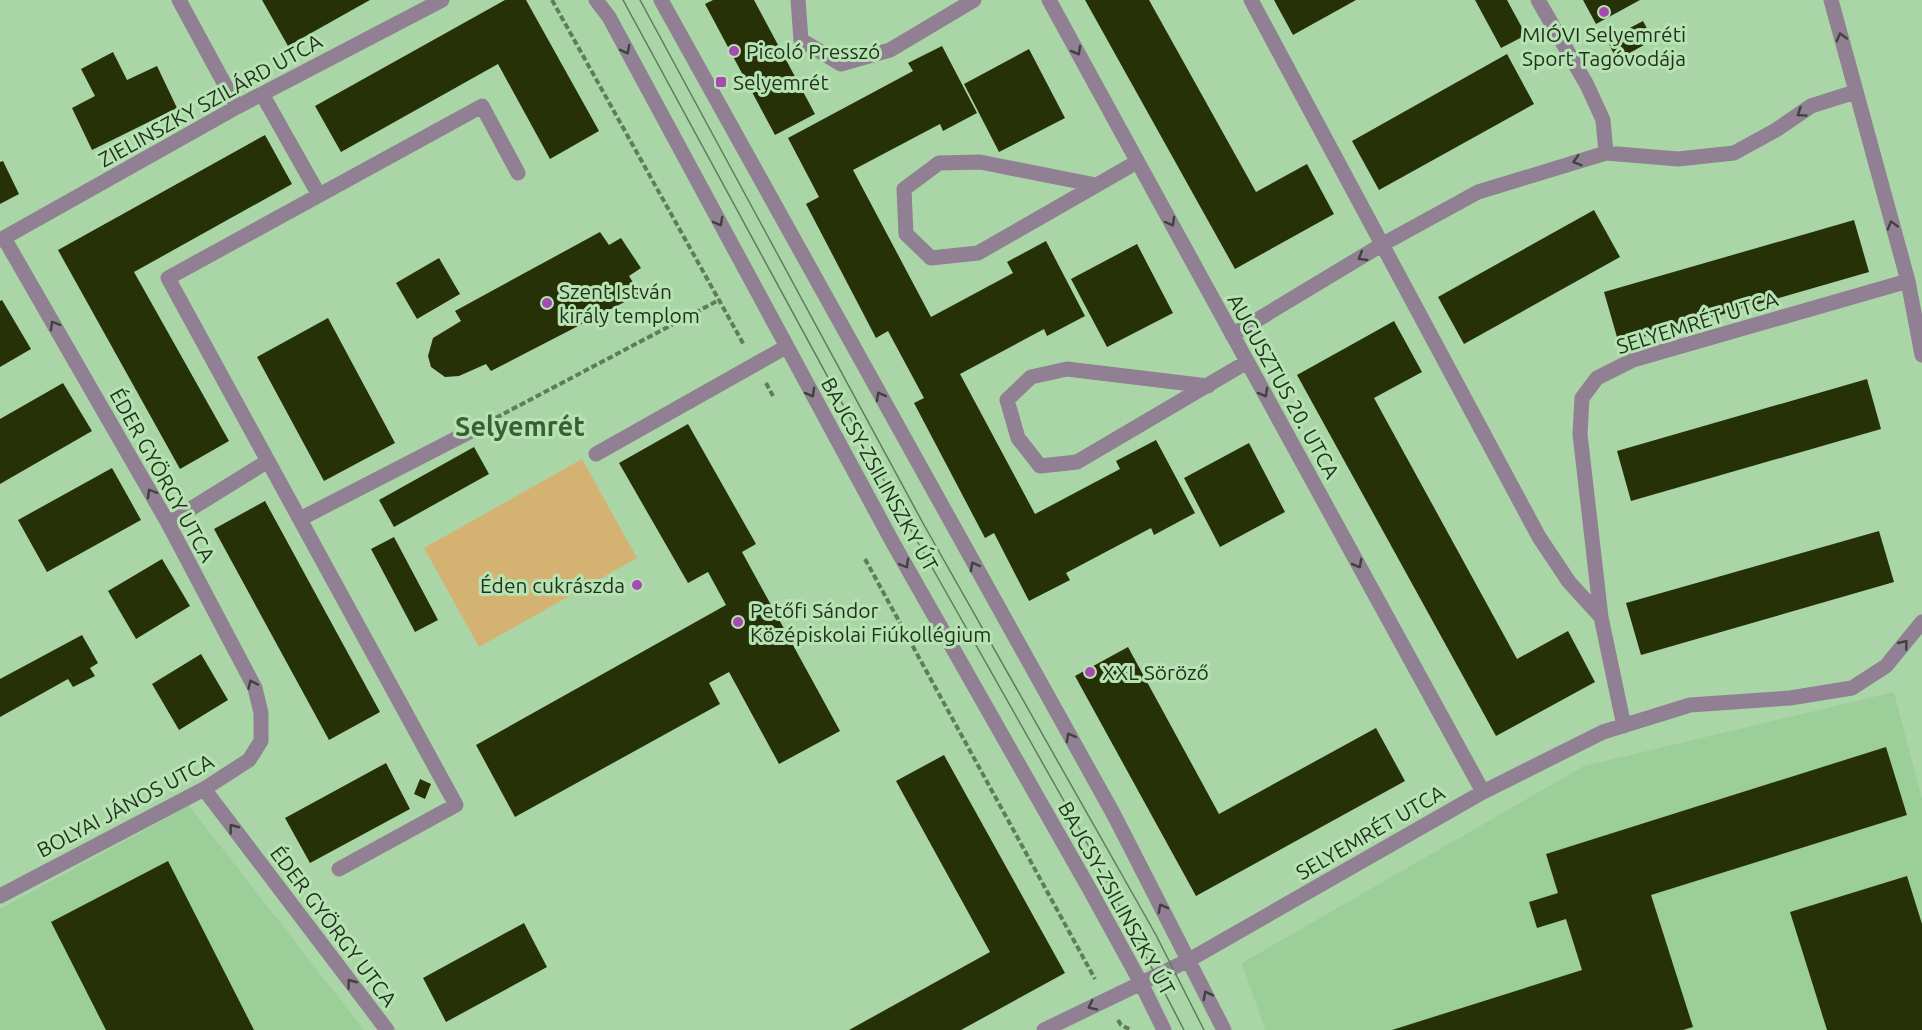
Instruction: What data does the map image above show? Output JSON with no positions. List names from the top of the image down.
{
  "streets": {
    "street": [
      "ZIELINSZKY SZILÁRD UTCA",
      "SELYEMRÉT UTCA",
      "AUGUSZTUS 20. UTCA",
      "BAJCSY-ZSILINSZKY ÚT",
      "ÉDER GYÖRGY UTCA",
      "BOLYAI JÁNOS UTCA"
    ]
  },
  "crossings": [
    ["ZIELINSZKY SZILÁRD UTCA", "ÉDER GYÖRGY UTCA"],
    ["SELYEMRÉT UTCA", "AUGUSZTUS 20. UTCA"],
    ["SELYEMRÉT UTCA", "BAJCSY-ZSILINSZKY ÚT"],
    ["ÉDER GYÖRGY UTCA", "BOLYAI JÁNOS UTCA"]
  ],
  "one_way": ["AUGUSZTUS 20. UTCA", "ÉDER GYÖRGY UTCA"],
  "districts": ["Selyemrét"],
  "places": {
    "other": [
      "MIÓVI Selyemréti Sport Tagóvodája",
      "Picoló Presszó",
      "Szent István király templom",
      "Éden cukrászda",
      "Petőfi Sándor Középiskolai Fiúkollégium",
      "XXL Söröző"
    ],
    "transit": ["Selyemrét"]
  }
}
